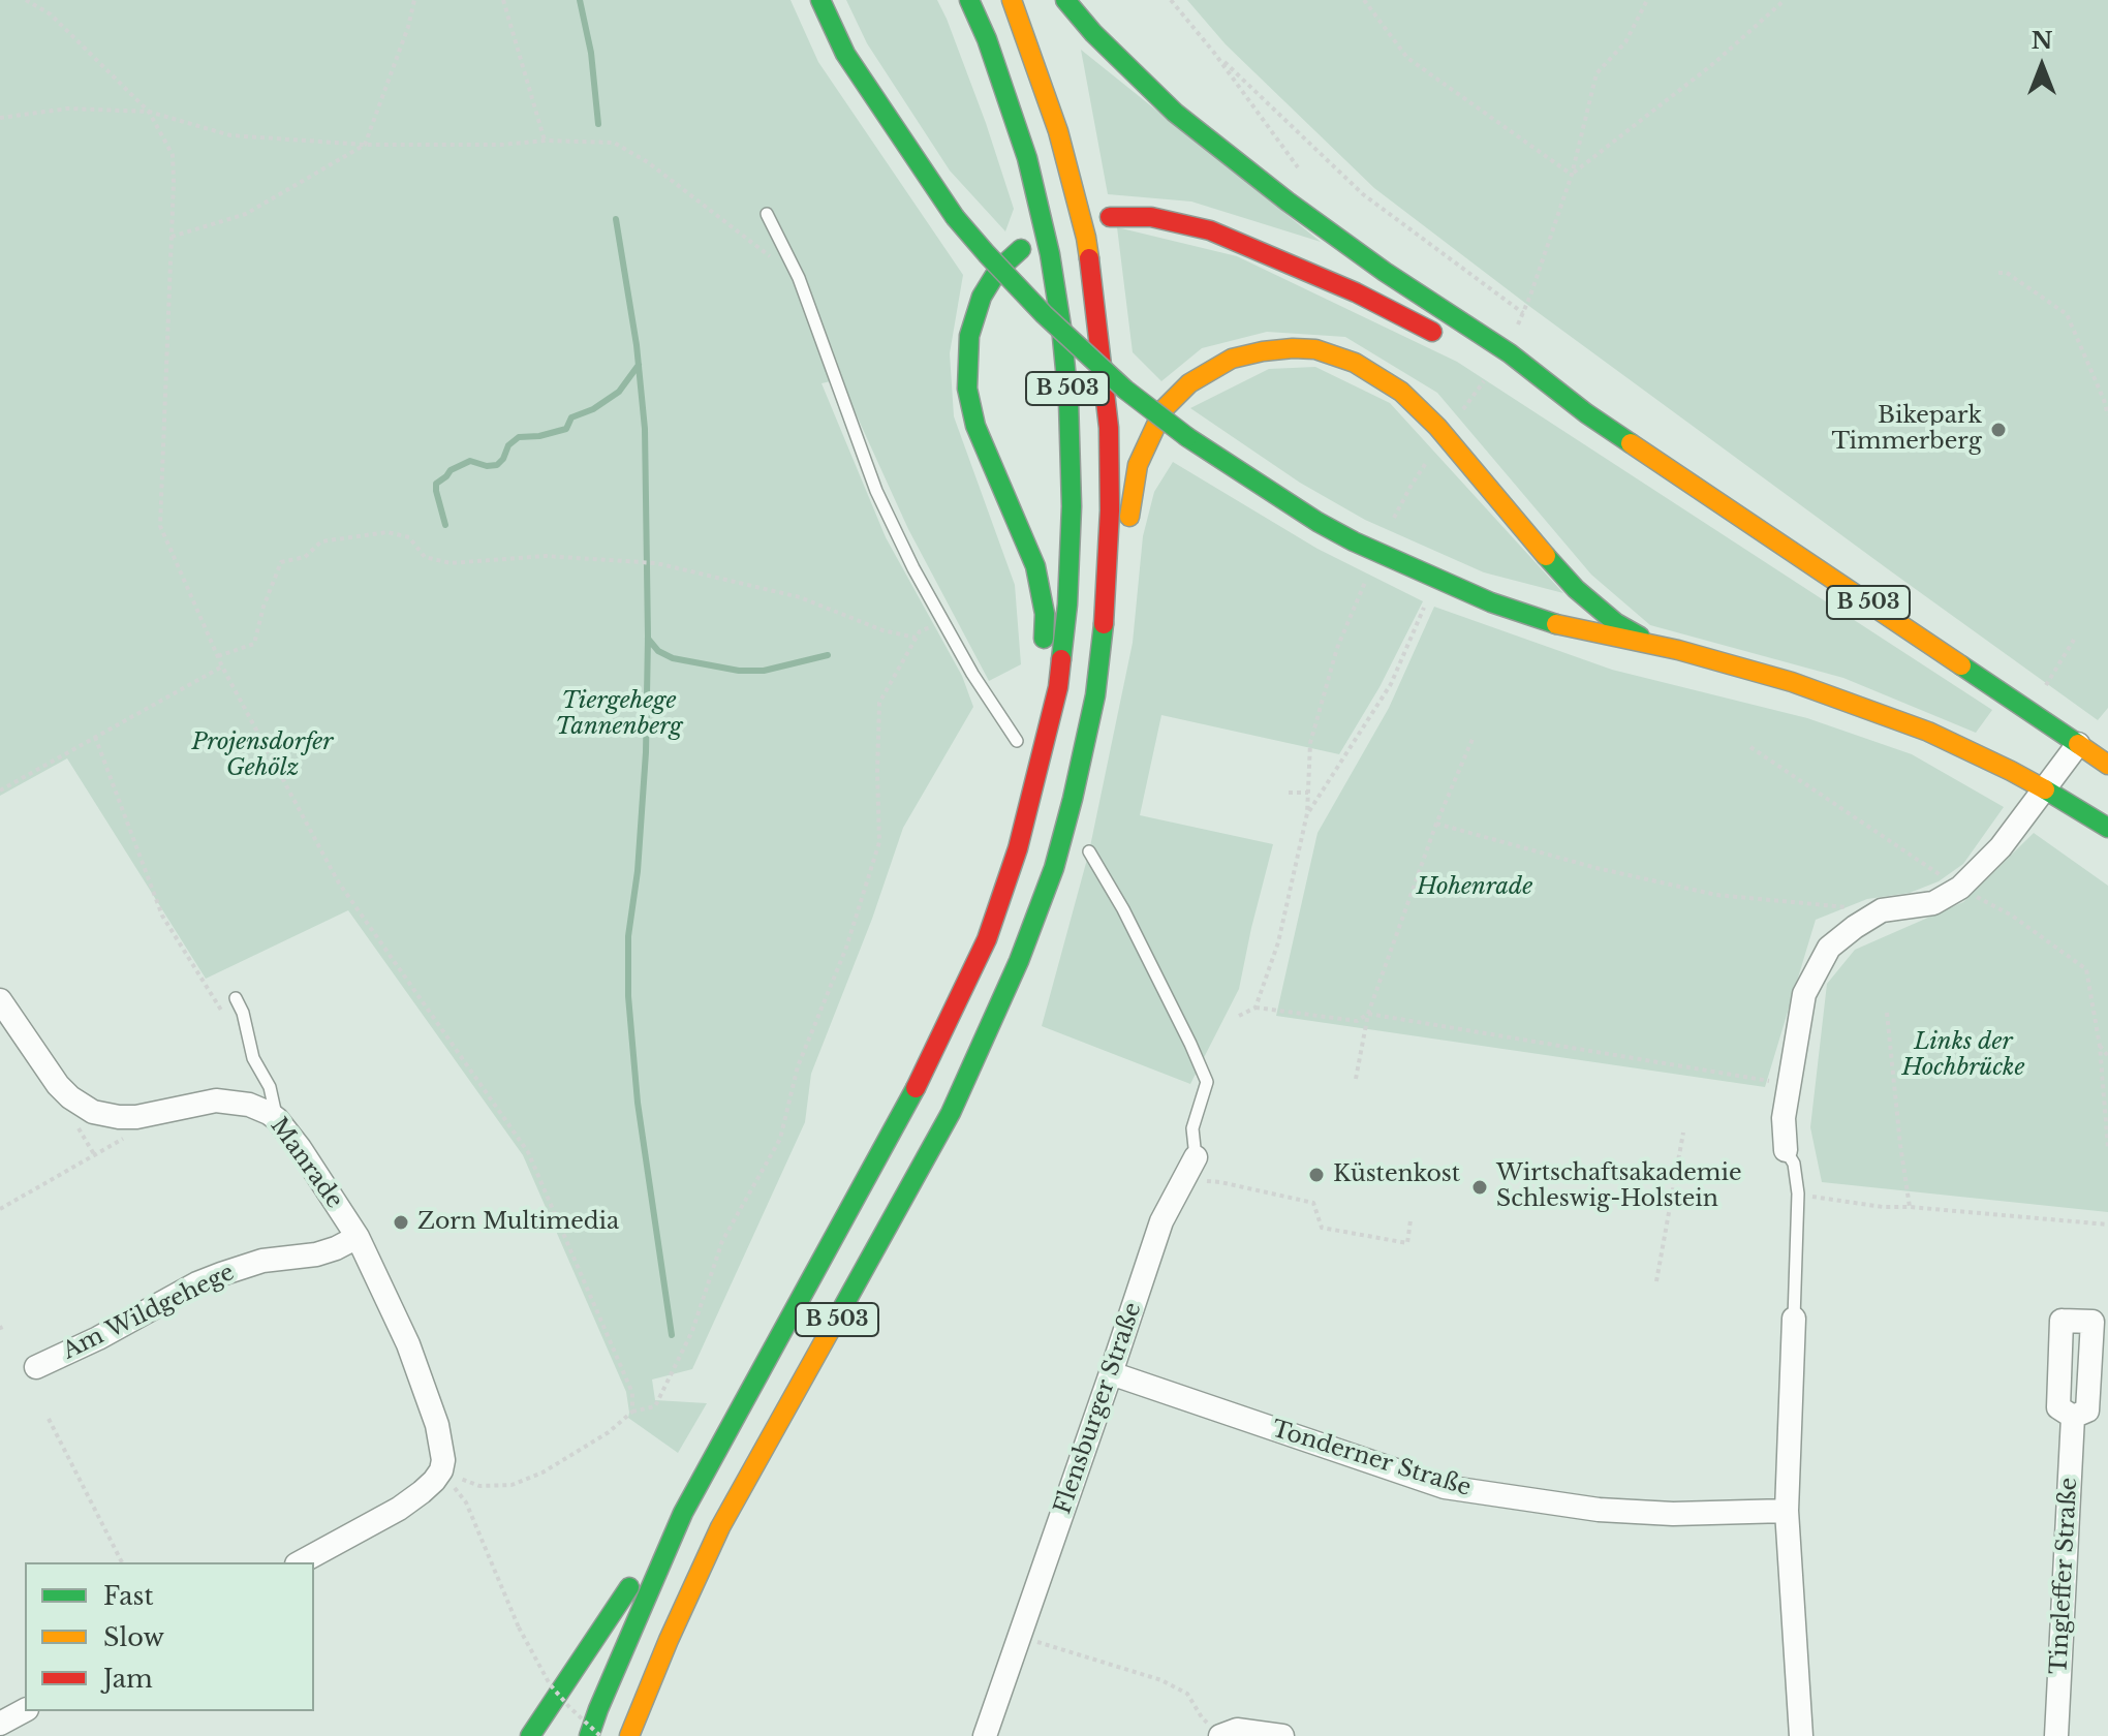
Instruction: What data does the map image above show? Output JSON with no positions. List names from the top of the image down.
{
  "streets": {
    "main road": ["B 503"],
    "street": [
      "Manrade",
      "Am Wildgehege",
      "Flensburger Straße",
      "Tonderner Straße",
      "Tingleffer Straße"
    ]
  },
  "crossings": [
    ["Manrade", "Am Wildgehege"],
    ["Flensburger Straße", "Tonderner Straße"]
  ],
  "parks": [
    "Tiergehege Tannenberg",
    "Projensdorfer Gehölz",
    "Hohenrade",
    "Links der Hochbrücke"
  ],
  "places": [
    "Bikepark Timmerberg",
    "Küstenkost",
    "Wirtschaftsakademie Schleswig-Holstein",
    "Zorn Multimedia"
  ],
  "legend": ["Fast", "Slow", "Jam"],
  "north": "top"
}
